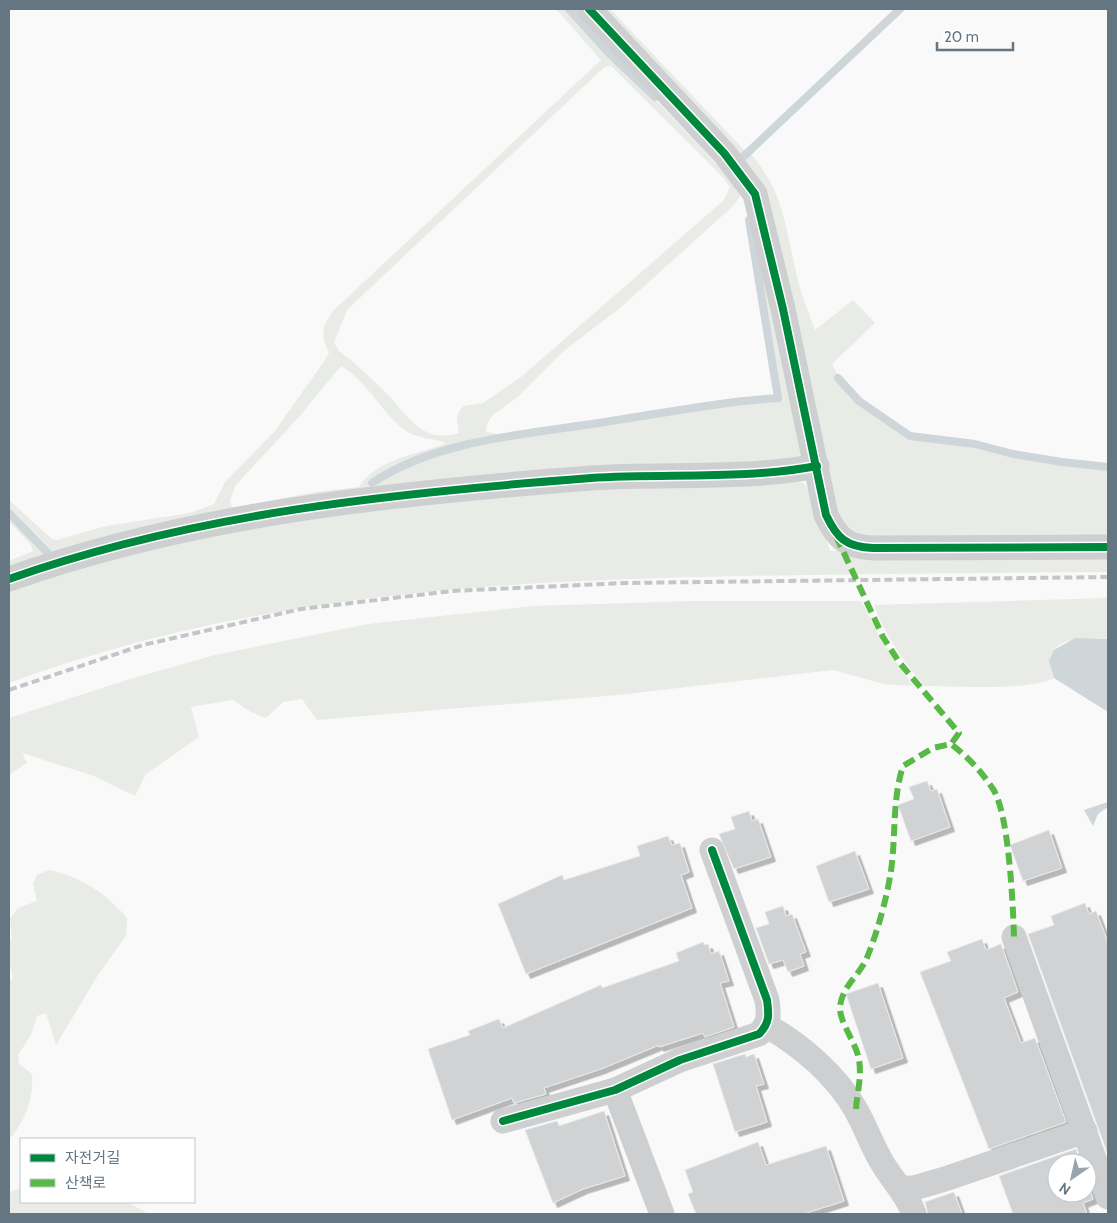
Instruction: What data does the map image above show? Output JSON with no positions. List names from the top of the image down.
{
  "legend": ["자전거길", "산책로"],
  "scale_bar": "20 m",
  "north": "bottom left"
}
